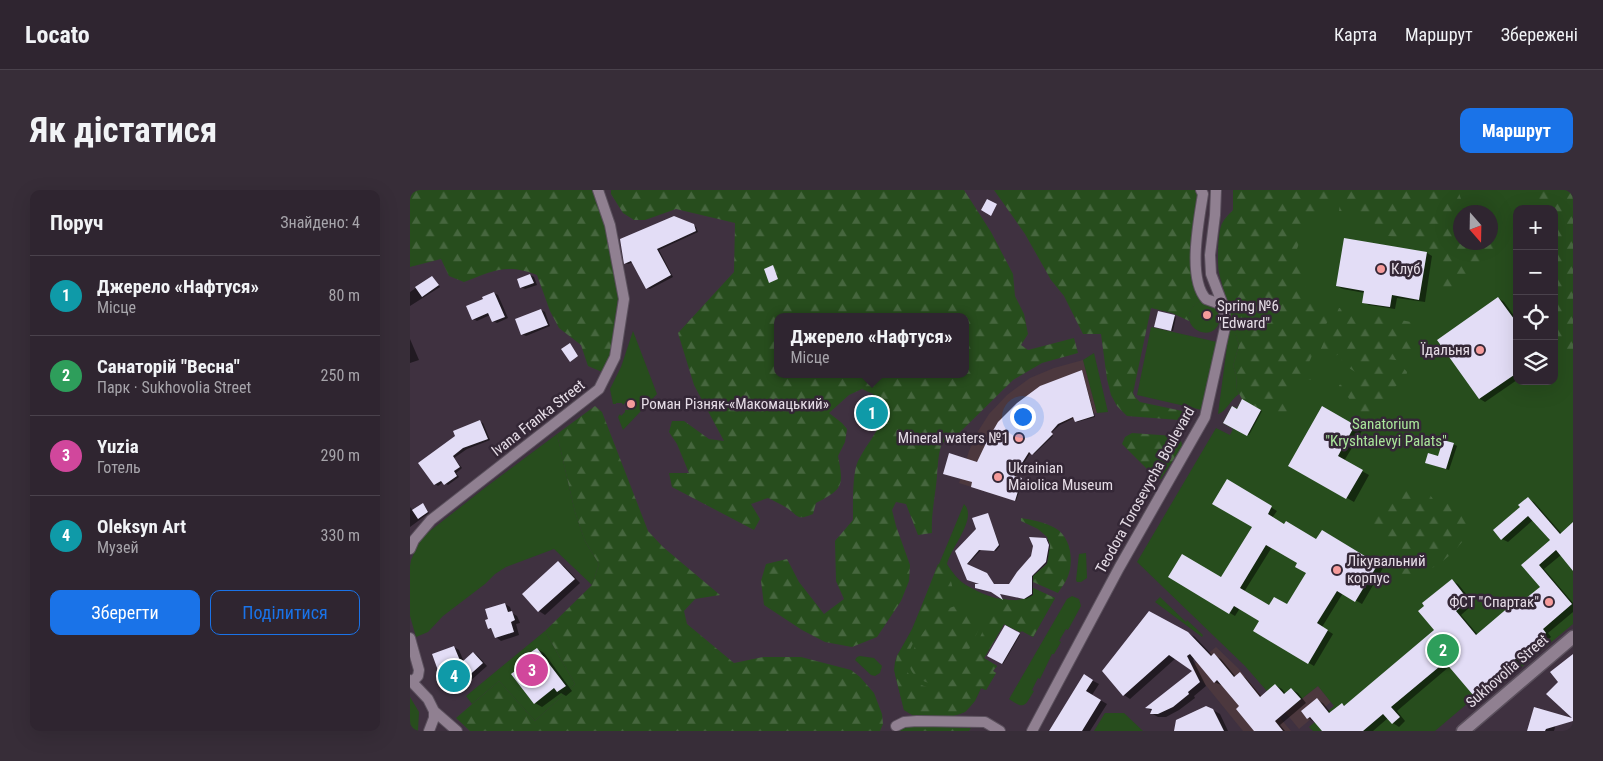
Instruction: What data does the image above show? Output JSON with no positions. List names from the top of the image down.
{
  "streets": {
    "street": ["Ivana Franka Street", "Teodora Torosevycha Boulevard", "Sukhovolia Street"]
  },
  "parks": ["Sanatorium \"Kryshtalevyi Palats\""],
  "places": [
    "Клуб",
    "Spring №6 \"Edward\"",
    "Їдальня",
    "Роман Різняк-«Макомацький»",
    "Mineral waters №1",
    "Ukrainian Maiolica Museum",
    "Лікувальний корпус",
    "ФСТ \"Спартак\""
  ],
  "north": "bottom",
  "page": {
    "header": "Locato",
    "nav": ["Карта", "Маршрут", "Збережені"],
    "buttons": [
      "Маршрут",
      ["Зберегти", "Поділитися"]
    ],
    "title": "Як дістатися",
    "heading": ["Поруч", "Знайдено: 4"],
    "map_buttons": ["+", "−"],
    "list": [
      {
        "mark": "1",
        "name": "Джерело «Нафтуся»",
        "note": "Місце",
        "value": "80 m"
      },
      {
        "mark": "2",
        "name": "Санаторій \"Весна\"",
        "note": "Парк · Sukhovolia Street",
        "value": "250 m"
      },
      {
        "mark": "3",
        "name": "Yuzia",
        "note": "Готель",
        "value": "290 m"
      },
      {
        "mark": "4",
        "name": "Oleksyn Art",
        "note": "Музей",
        "value": "330 m"
      }
    ],
    "popup": ["Джерело «Нафтуся»", "Місце"],
    "pins": [
      "1",
      "2",
      "3",
      "4"
    ]
  }
}
